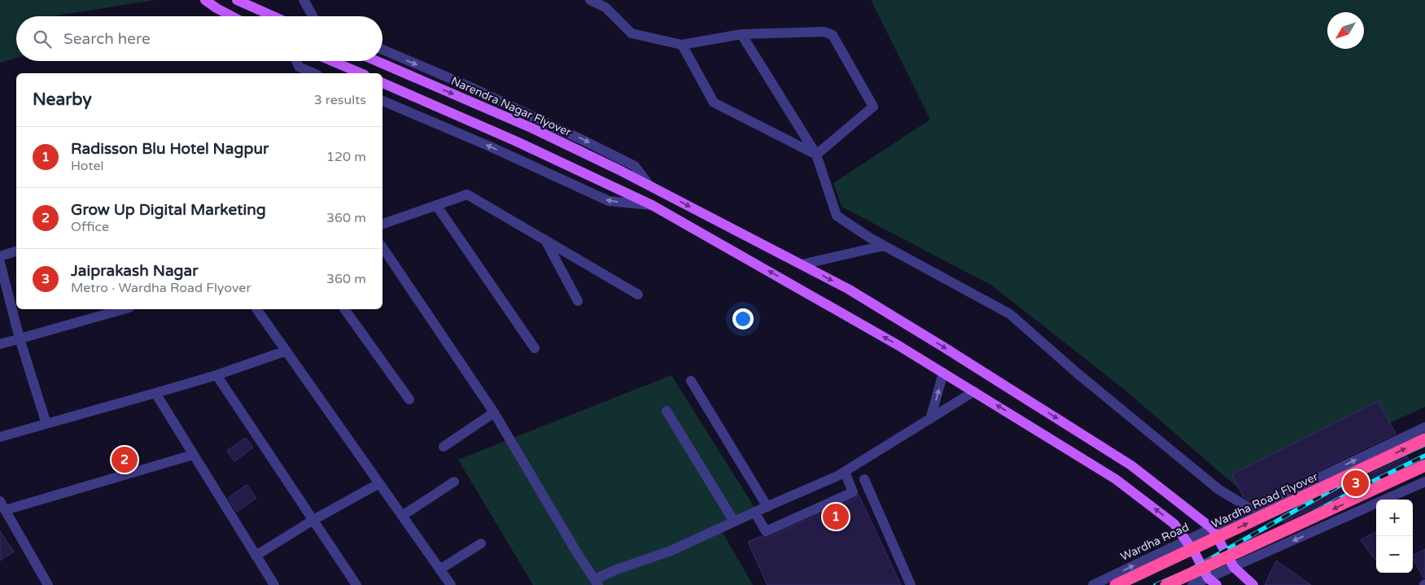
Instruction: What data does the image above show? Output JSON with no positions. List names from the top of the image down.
{
  "streets": {
    "highway": ["Wardha Road Flyover"],
    "main road": ["Narendra Nagar Flyover"],
    "street": ["Wardha Road"]
  },
  "crossings": [
    ["Narendra Nagar Flyover", "Wardha Road"]
  ],
  "north": "bottom left",
  "page": {
    "search": "Search here",
    "heading": ["Nearby", "3 results"],
    "list": [
      {
        "mark": "1",
        "name": "Radisson Blu Hotel Nagpur",
        "note": "Hotel",
        "value": "120 m"
      },
      {
        "mark": "2",
        "name": "Grow Up Digital Marketing",
        "note": "Office",
        "value": "360 m"
      },
      {
        "mark": "3",
        "name": "Jaiprakash Nagar",
        "note": "Metro · Wardha Road Flyover",
        "value": "360 m"
      }
    ],
    "pins": ["2", "3", "1"],
    "map_buttons": ["+", "−"]
  }
}
